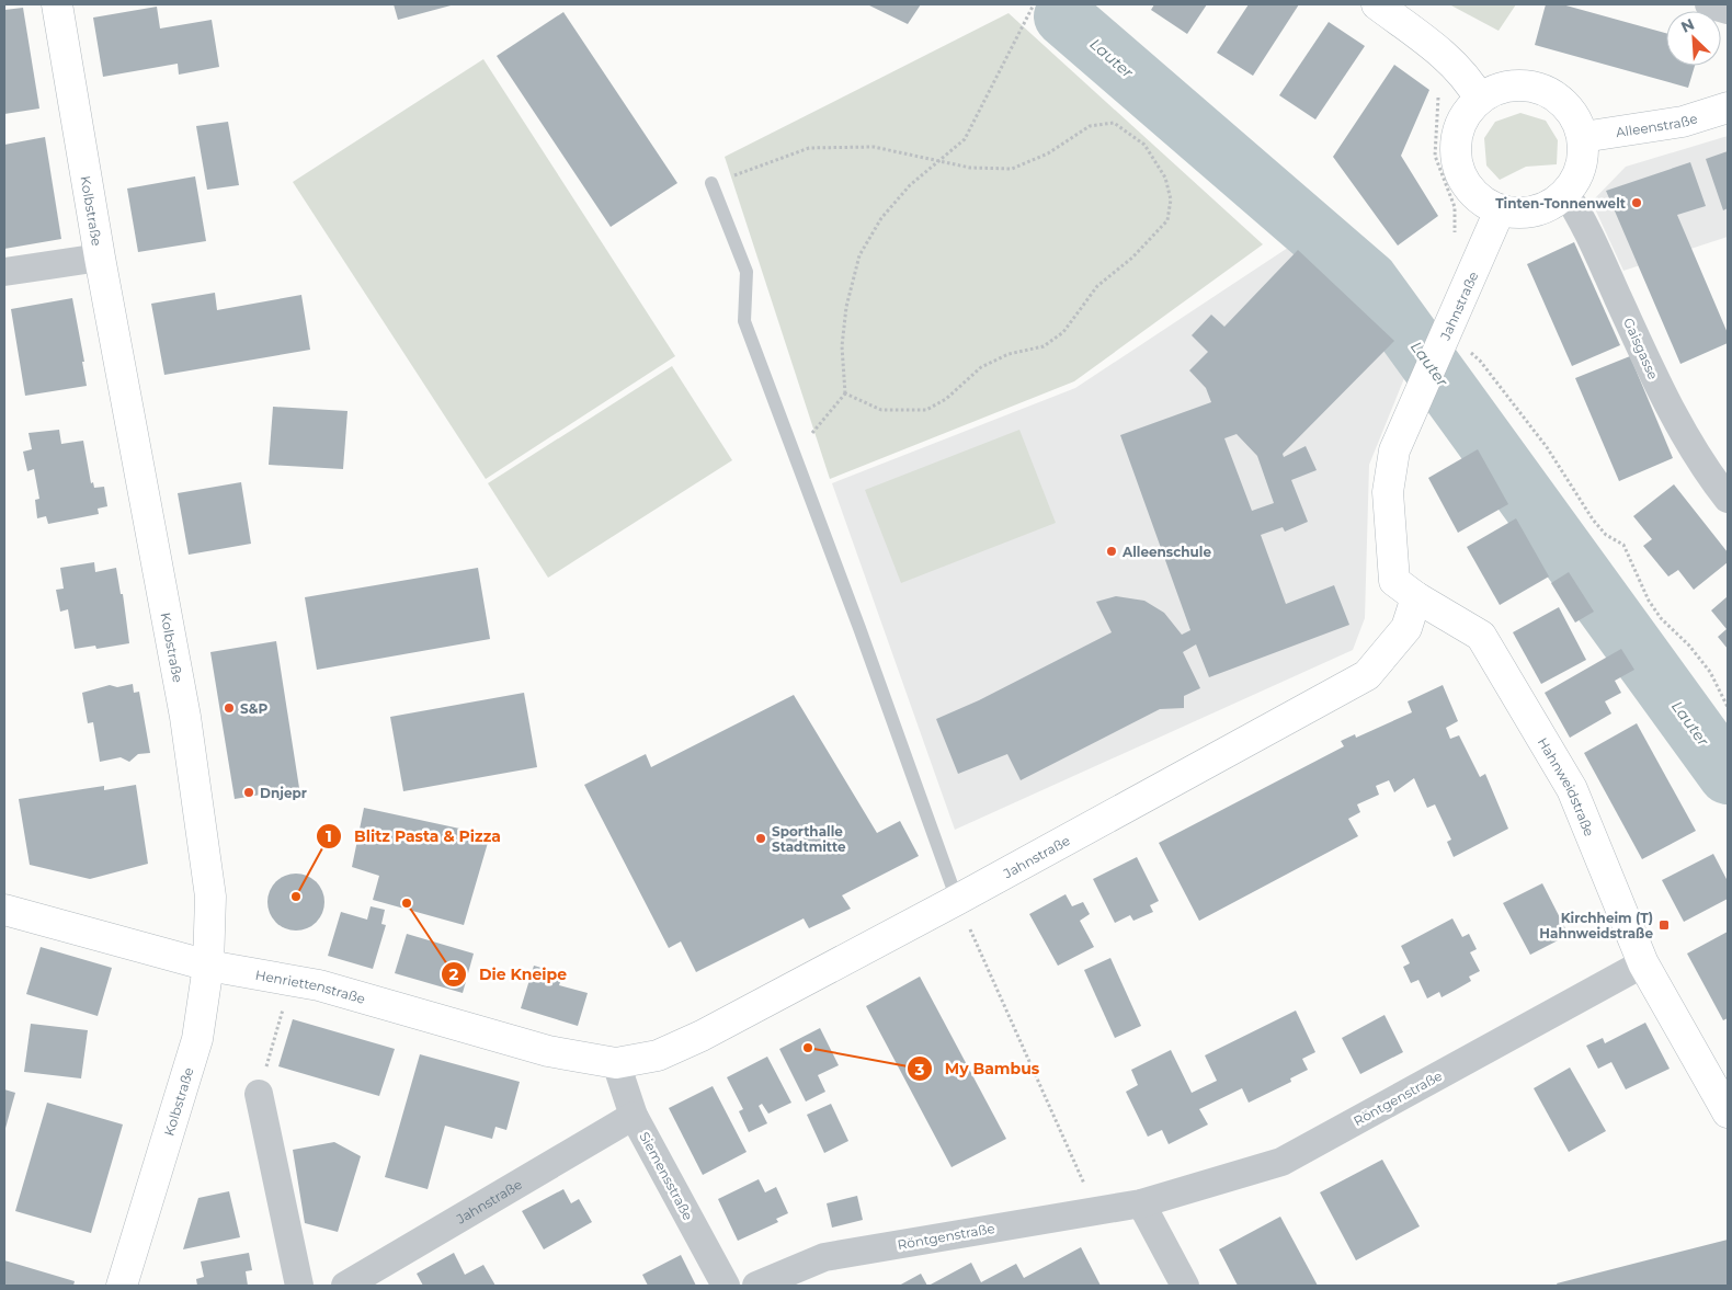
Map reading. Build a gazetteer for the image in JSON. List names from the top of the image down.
{
  "streets": {
    "street": [
      "Alleenstraße",
      "Kolbstraße",
      "Jahnstraße",
      "Gaisgasse",
      "Hahnweidstraße",
      "Henriettenstraße",
      "Röntgenstraße",
      "Siemensstraße"
    ]
  },
  "crossings": [
    ["Alleenstraße", "Jahnstraße"],
    ["Alleenstraße", "Gaisgasse"],
    ["Kolbstraße", "Henriettenstraße"],
    ["Jahnstraße", "Gaisgasse"],
    ["Jahnstraße", "Hahnweidstraße"],
    ["Jahnstraße", "Henriettenstraße"],
    ["Jahnstraße", "Siemensstraße"],
    ["Hahnweidstraße", "Röntgenstraße"],
    ["Henriettenstraße", "Siemensstraße"]
  ],
  "water": ["Lauter"],
  "places": {
    "other": [
      "Tinten-Tonnenwelt",
      "Alleenschule",
      "S&P",
      "Dnjepr",
      "Sporthalle Stadtmitte",
      "Blitz Pasta & Pizza",
      "Die Kneipe",
      "My Bambus"
    ],
    "transit": ["Kirchheim (T) Hahnweidstraße"]
  },
  "north": "top left"
}
